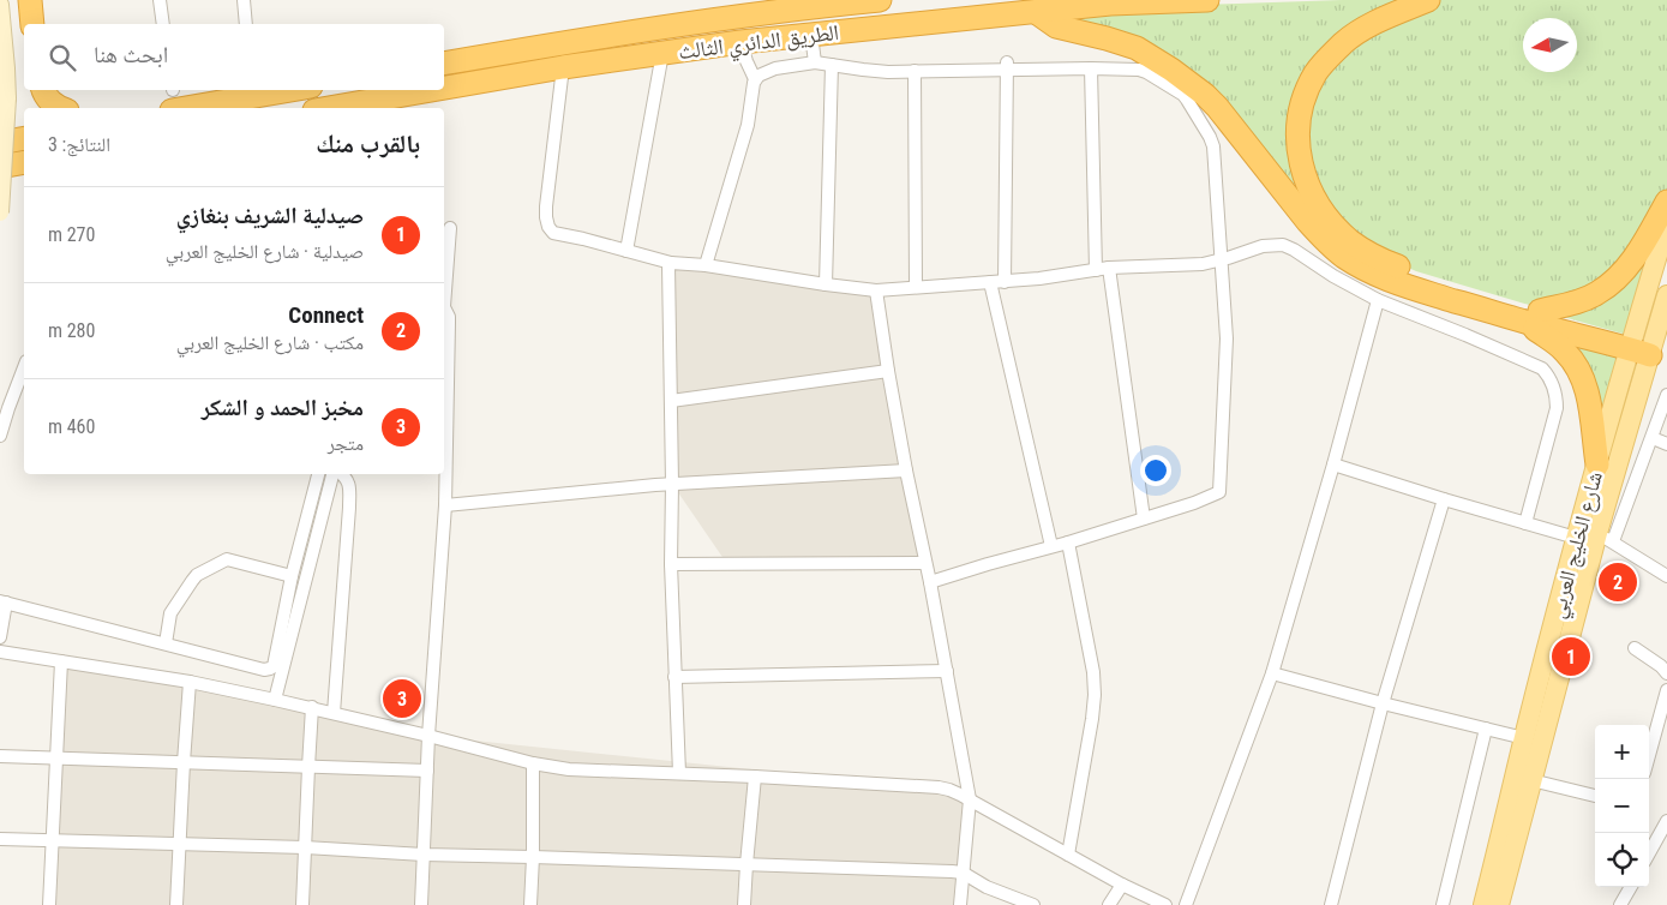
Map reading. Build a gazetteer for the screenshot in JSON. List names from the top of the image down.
{
  "streets": {
    "highway": ["الطريق الدائري الثالث"],
    "main road": ["شارع الخليج العربي"]
  },
  "north": "left",
  "page": {
    "search": "ابحث هنا",
    "heading": ["بالقرب منك", "النتائج: 3"],
    "list": [
      {
        "mark": "1",
        "name": "صيدلية الشريف بنغازي",
        "note": "صيدلية · شارع الخليج العربي",
        "value": "270 m"
      },
      {
        "mark": "2",
        "name": "Connect",
        "note": "مكتب · شارع الخليج العربي",
        "value": "280 m"
      },
      {
        "mark": "3",
        "name": "مخبز الحمد و الشكر",
        "note": "متجر",
        "value": "460 m"
      }
    ],
    "pins": ["2", "1", "3"],
    "map_buttons": ["+", "−"]
  }
}
